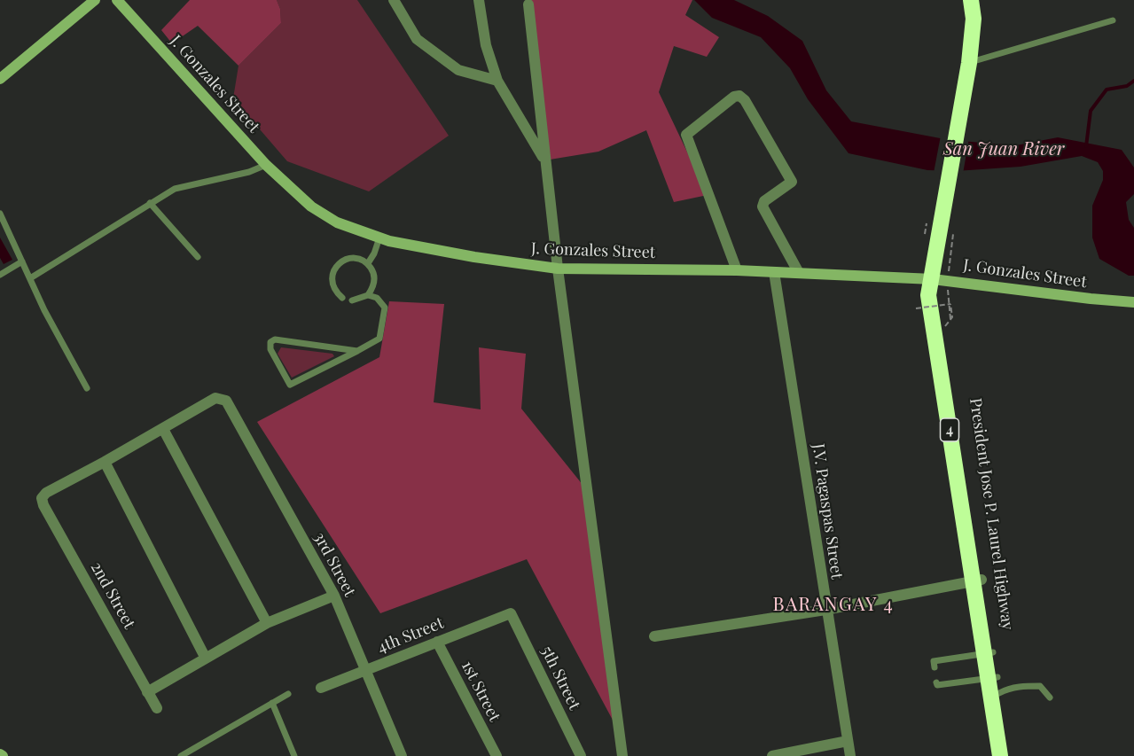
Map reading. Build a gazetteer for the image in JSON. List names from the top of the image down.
{
  "streets": {
    "highway": ["4", "President Jose P. Laurel Highway"],
    "main road": ["J. Gonzales Street"],
    "street": [
      "J.V. Pagaspas Street",
      "3rd Street",
      "2nd Street",
      "4th Street",
      "5th Street",
      "1st Street"
    ]
  },
  "crossings": [
    ["J. Gonzales Street", "J.V. Pagaspas Street"],
    ["J. Gonzales Street", "President Jose P. Laurel Highway"],
    ["3rd Street", "4th Street"],
    ["4th Street", "5th Street"],
    ["4th Street", "1st Street"]
  ],
  "districts": ["BARANGAY 4"],
  "water": ["San Juan River"]
}
